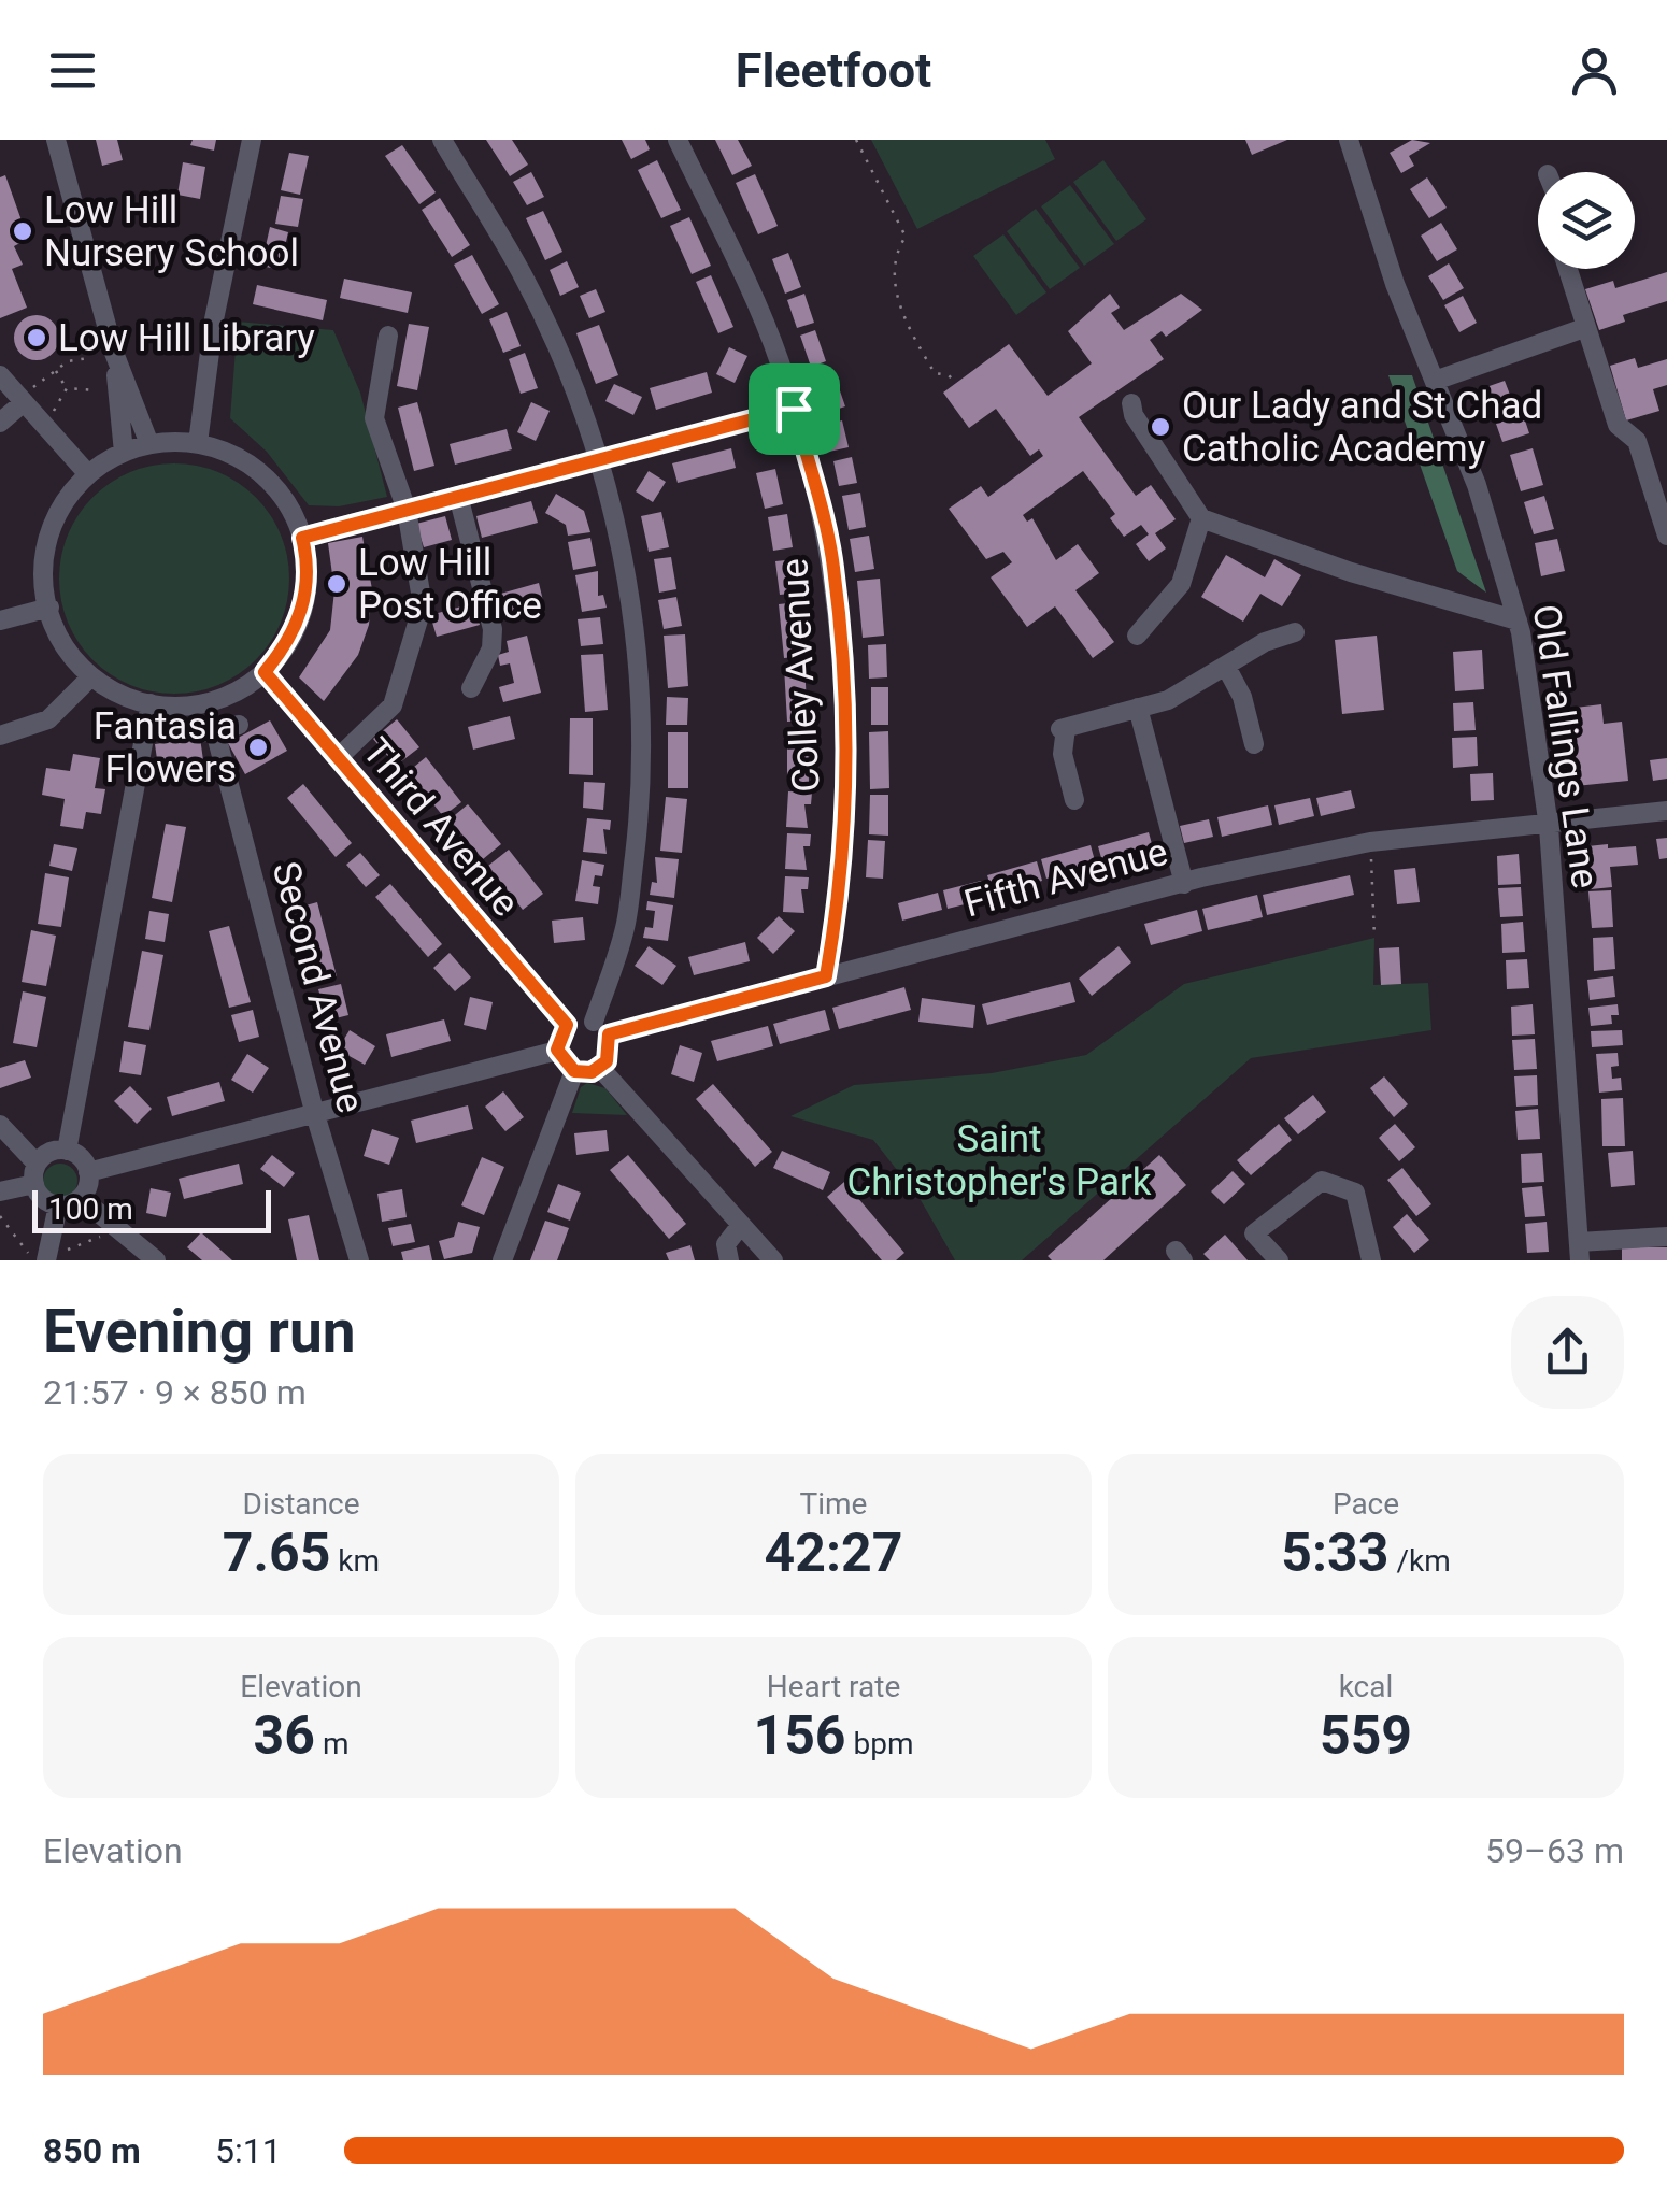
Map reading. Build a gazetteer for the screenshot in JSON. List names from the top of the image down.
{
  "streets": {
    "street": [
      "Colley Avenue",
      "Old Fallings Lane",
      "Third Avenue",
      "Fifth Avenue",
      "Second Avenue"
    ]
  },
  "crossings": [
    ["Colley Avenue", "Fifth Avenue"],
    ["Old Fallings Lane", "Fifth Avenue"],
    ["Third Avenue", "Fifth Avenue"]
  ],
  "parks": ["Saint Christopher's Park"],
  "places": [
    "Low Hill Nursery School",
    "Low Hill Library",
    "Our Lady and St Chad Catholic Academy",
    "Low Hill Post Office",
    "Fantasia Flowers"
  ],
  "scale_bar": "100 m",
  "page": {
    "header": "Fleetfoot",
    "scale": "100 m",
    "heading": ["Evening run", "21:57 · 9 × 850 m"],
    "stats": [
      ["Distance", "7.65 km"],
      ["Time", "42:27"],
      ["Pace", "5:33 /km"],
      ["Elevation", "36 m"],
      ["Heart rate", "156 bpm"],
      ["kcal", "559"]
    ],
    "chart": ["Elevation", "59–63 m"],
    "list": [
      {
        "name": "850 m",
        "note": "5:11"
      }
    ]
  }
}
